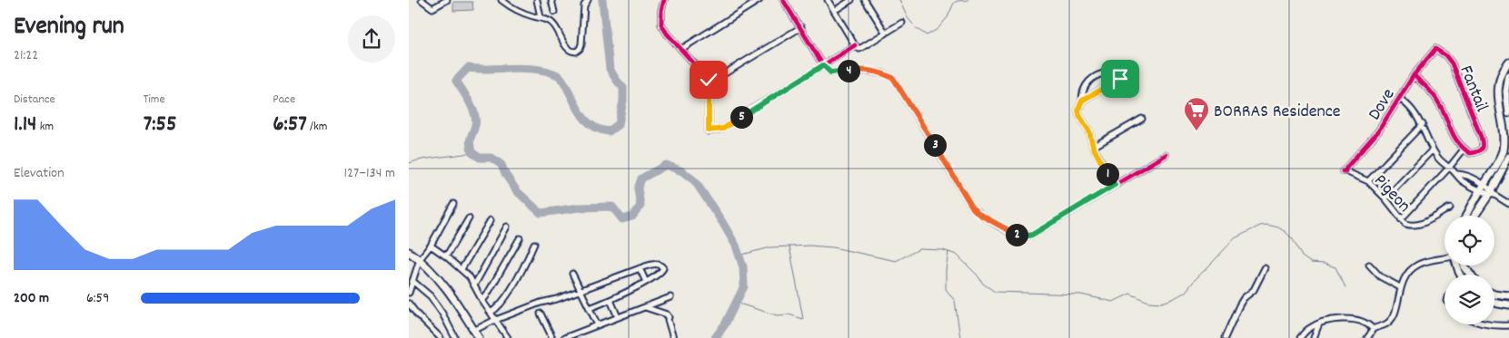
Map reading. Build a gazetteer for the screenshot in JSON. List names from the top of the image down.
{
  "streets": {
    "street": ["Fantail", "Dove", "Pigeon"]
  },
  "crossings": [
    ["Fantail", "Dove"],
    ["Dove", "Pigeon"]
  ],
  "places": {
    "supermarket": ["BORRAS Residence"]
  },
  "page": {
    "heading": ["Evening run", "21:22"],
    "pins": [
      "4",
      "5",
      "3",
      "1",
      "2"
    ],
    "stats": [
      ["Distance", "1.14 km"],
      ["Time", "7:55"],
      ["Pace", "6:57 /km"]
    ],
    "chart": ["Elevation", "127–134 m"],
    "list": [
      {
        "name": "200 m",
        "note": "6:59"
      }
    ]
  }
}
